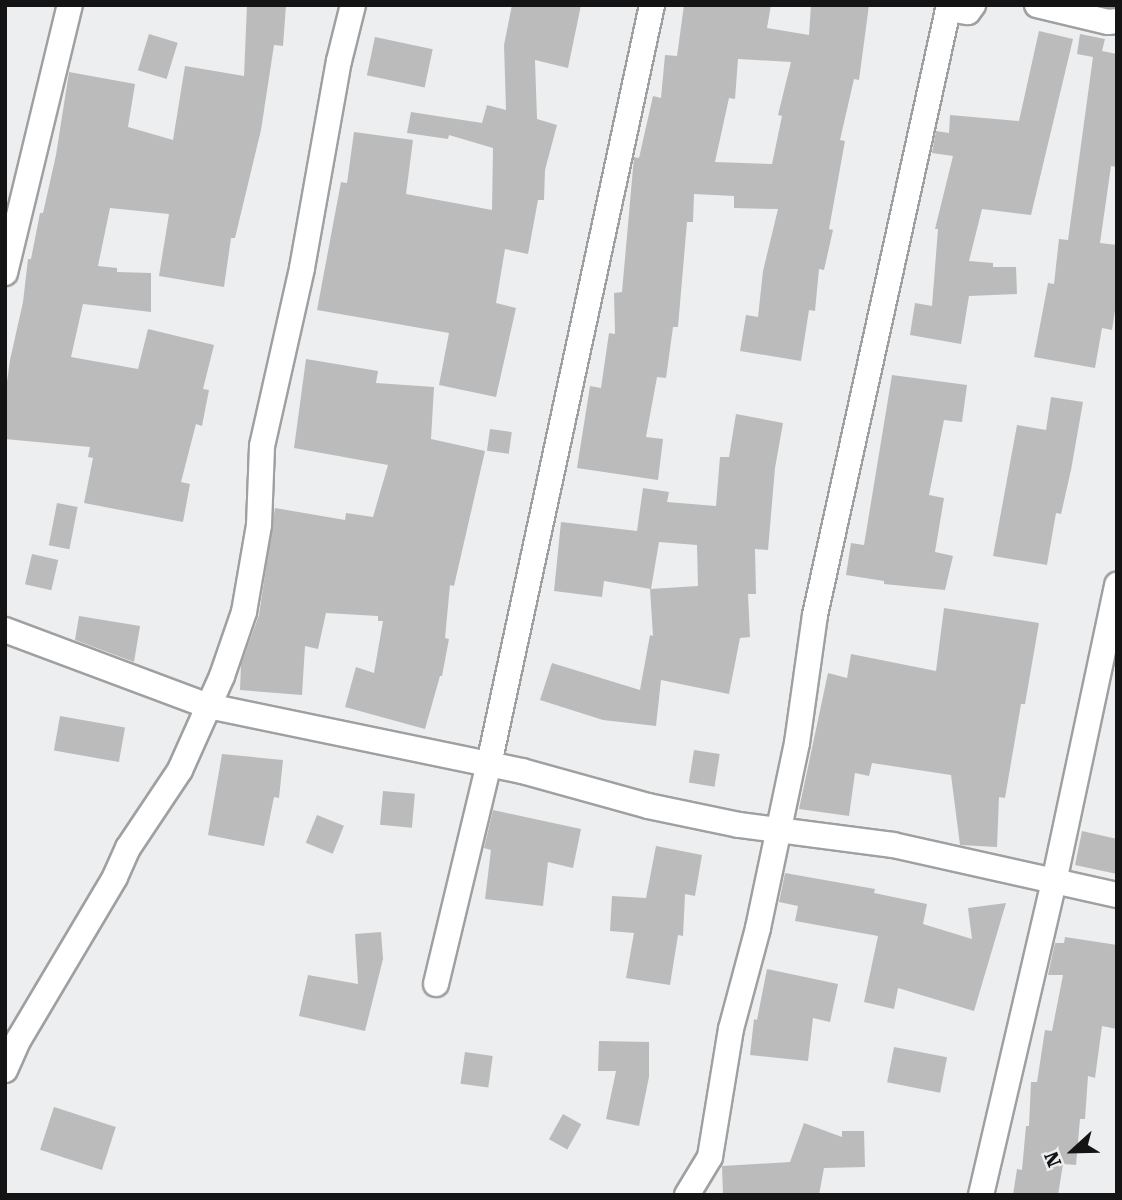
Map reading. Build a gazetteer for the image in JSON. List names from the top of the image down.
{
  "north": "left"
}
